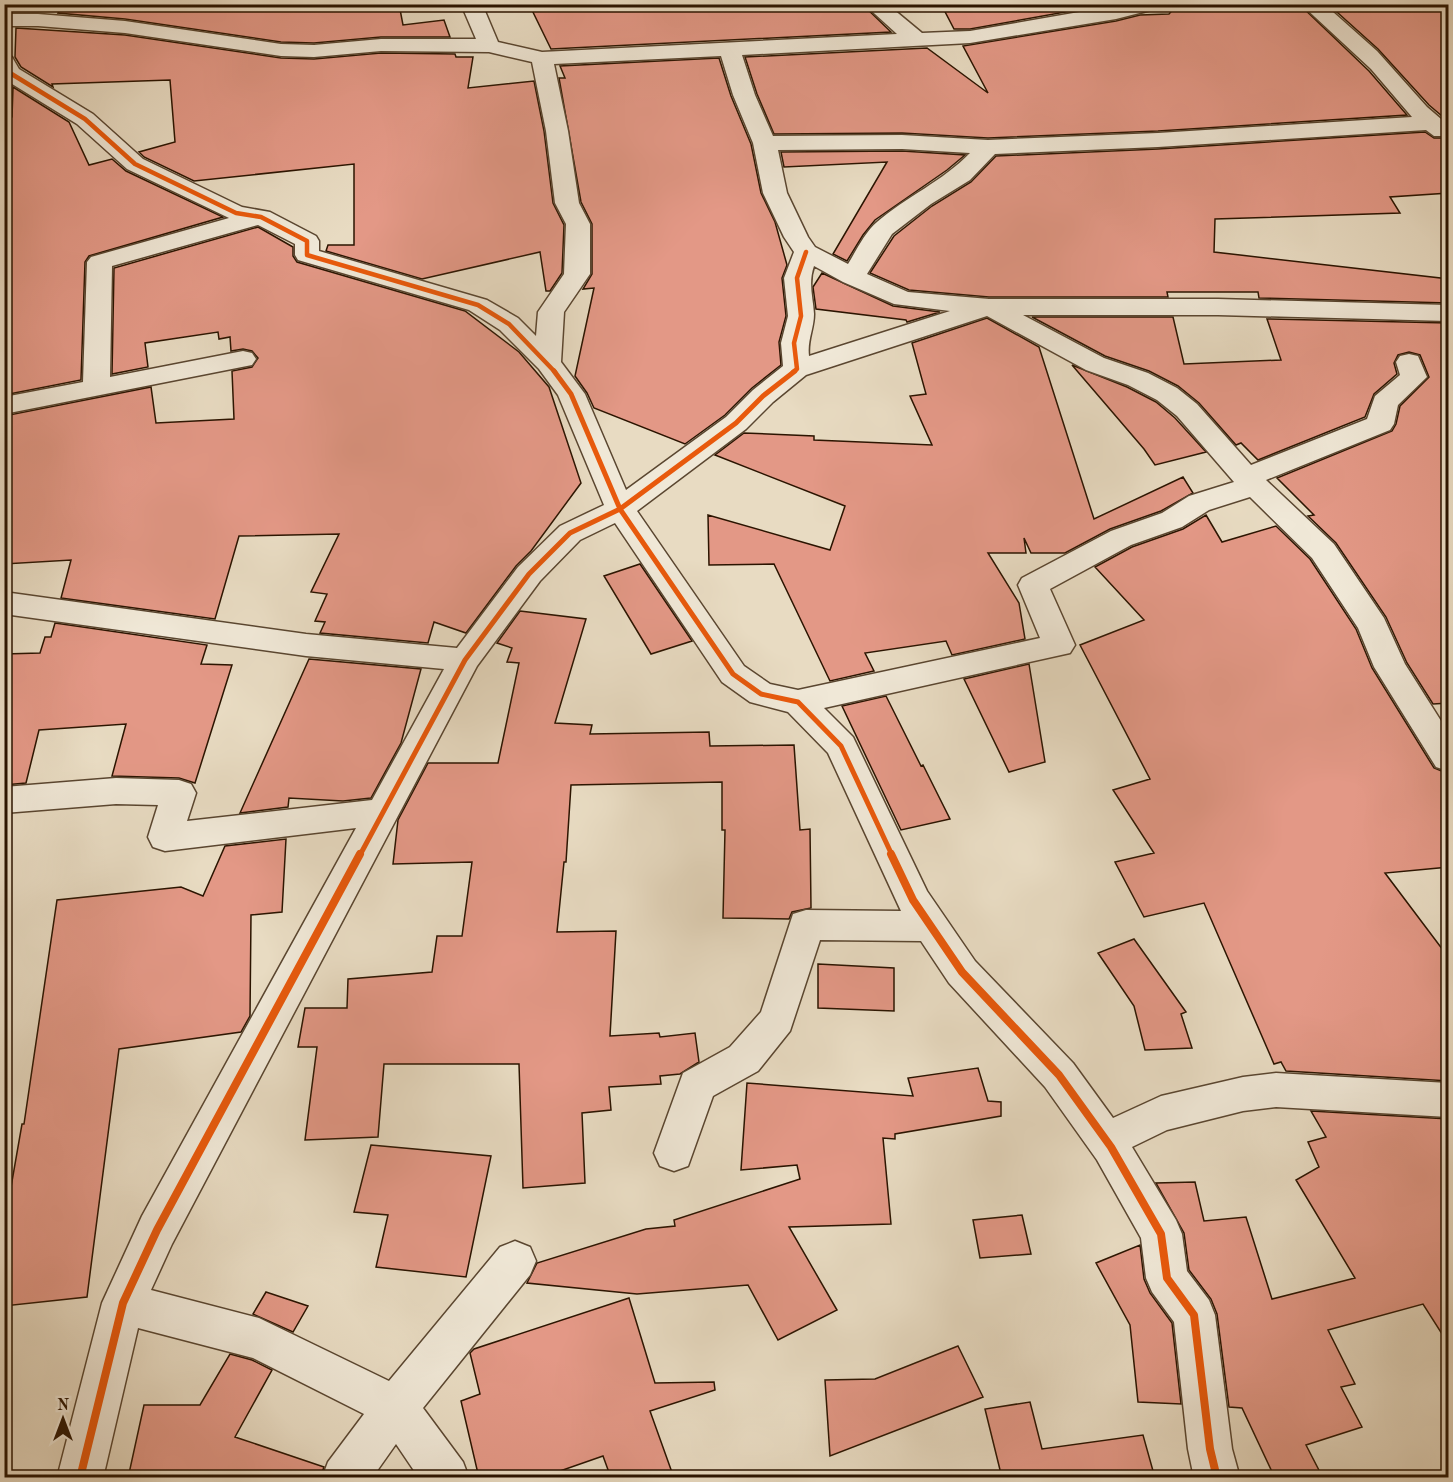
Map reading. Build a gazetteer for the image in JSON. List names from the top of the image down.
{
  "north": "top"
}
